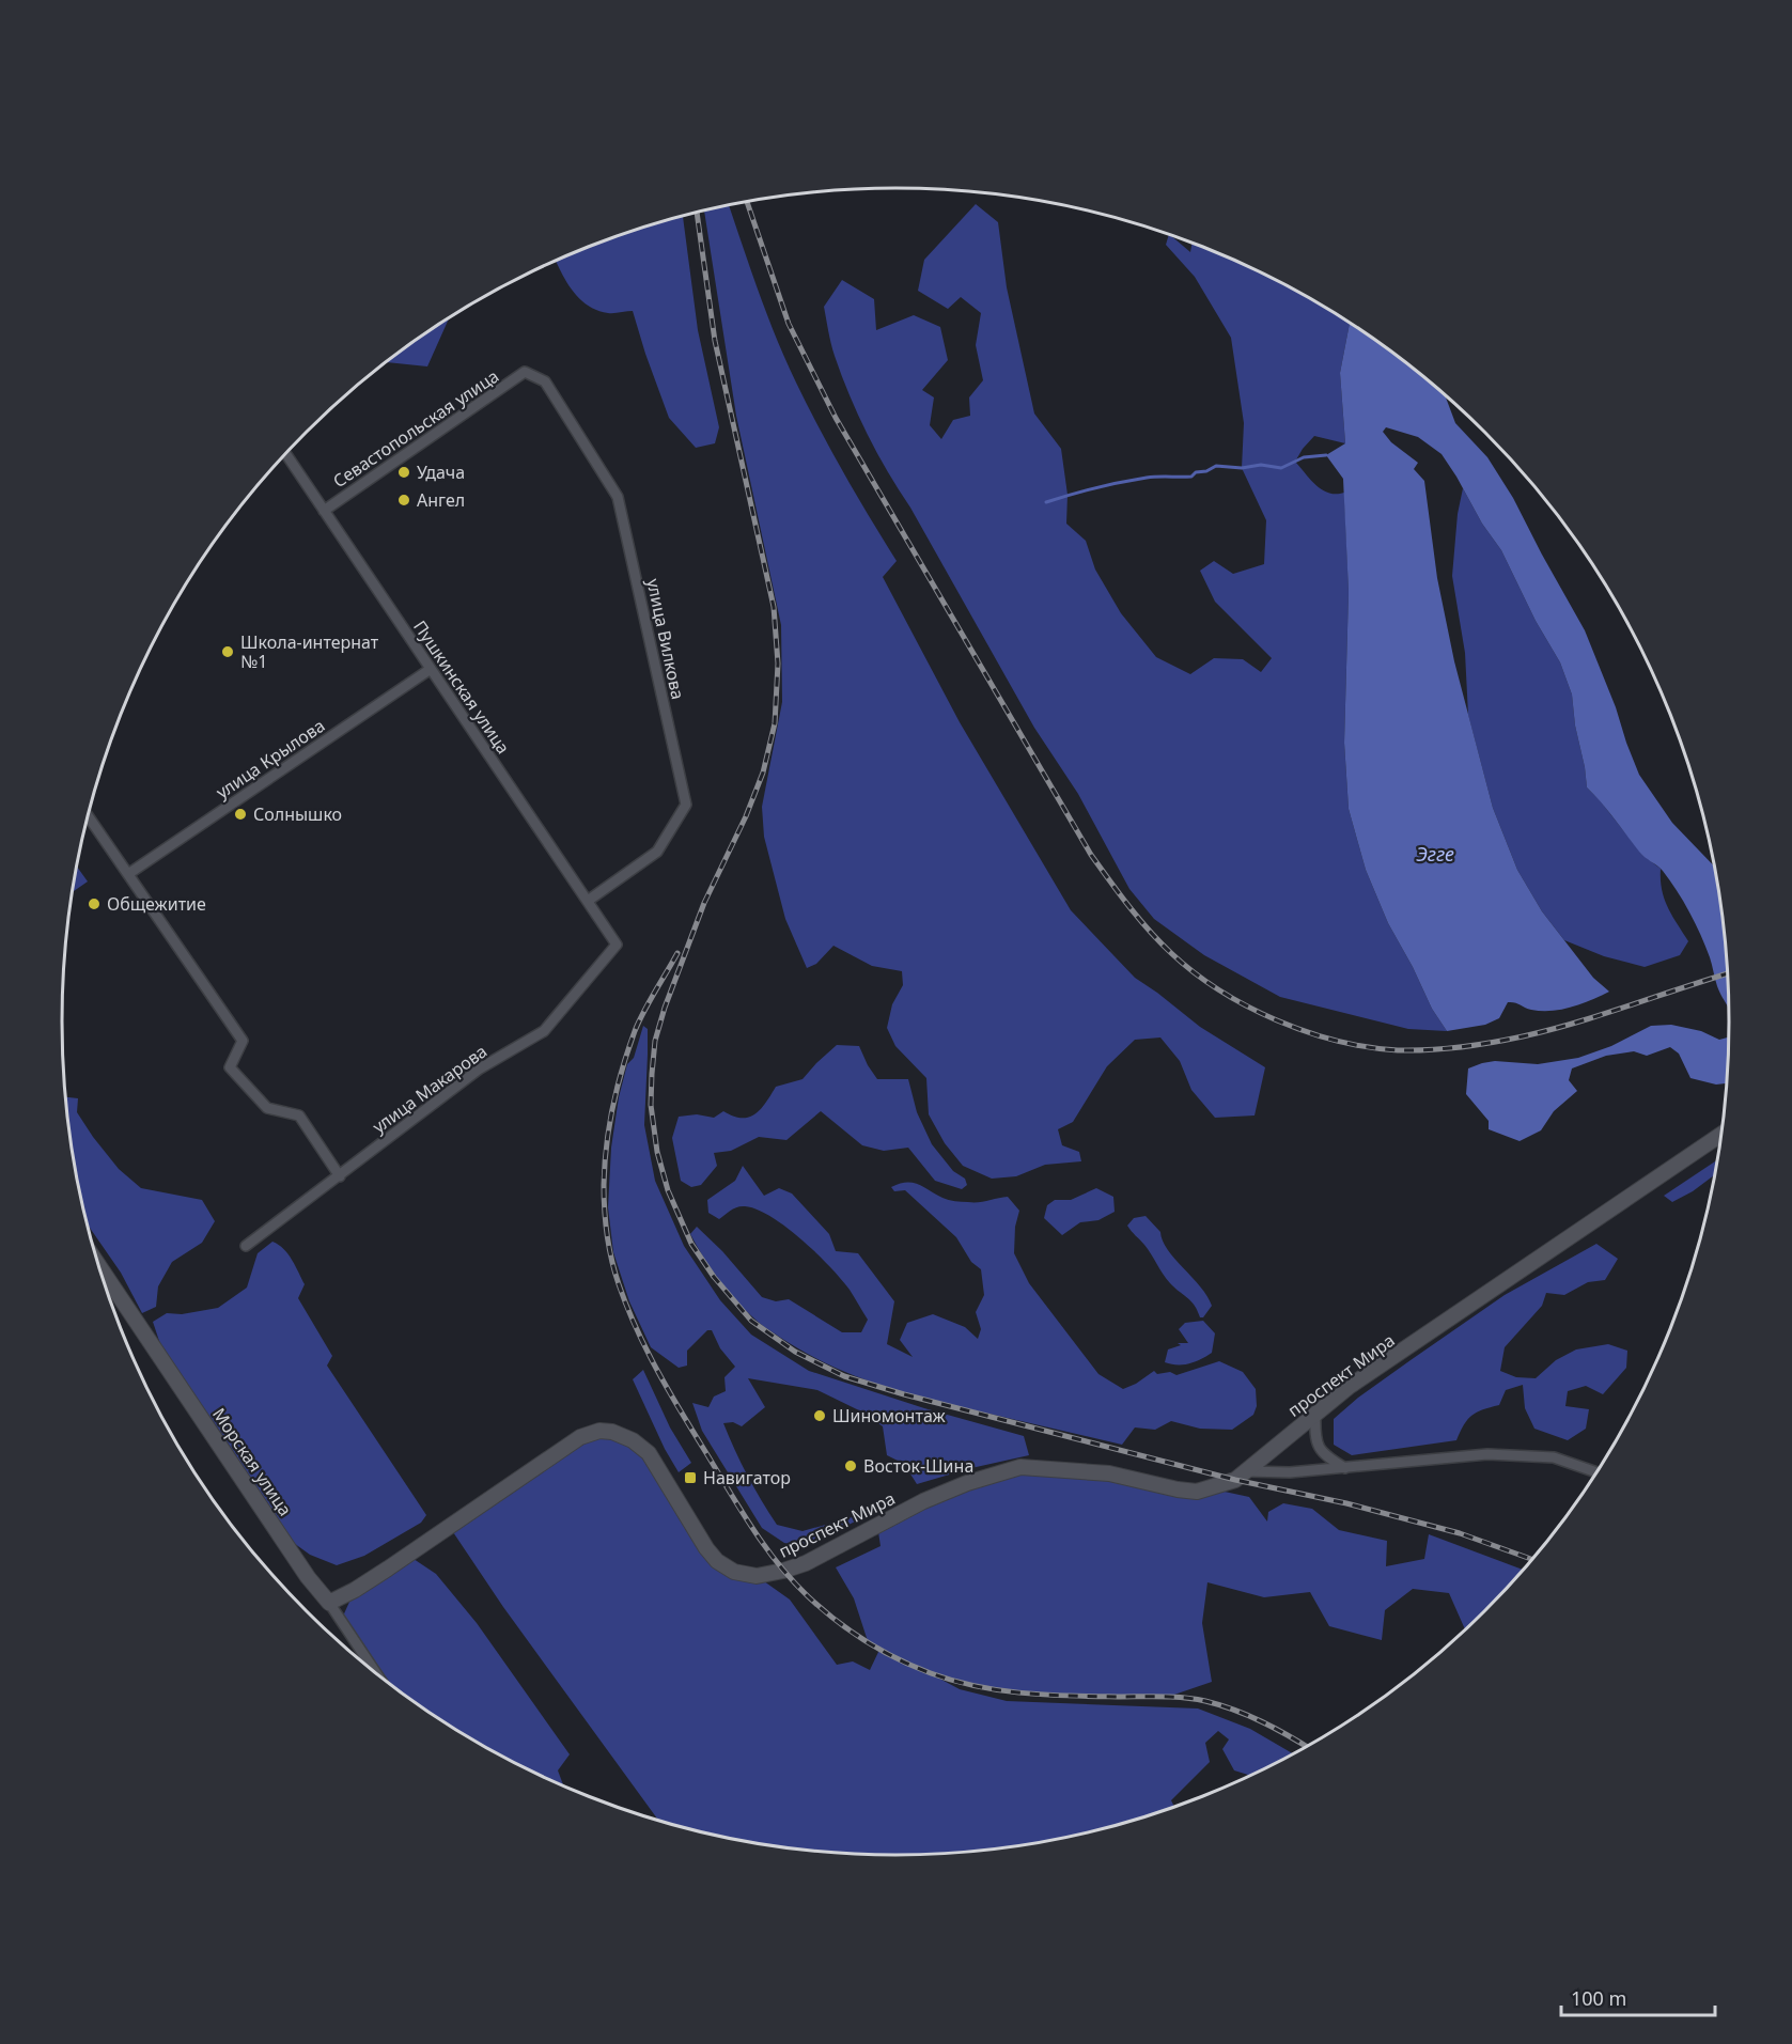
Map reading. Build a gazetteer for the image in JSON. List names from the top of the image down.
{
  "streets": {
    "main road": ["проспект Мира", "Морская улица"],
    "street": [
      "Севастопольская улица",
      "улица Вилкова",
      "Пушкинская улица",
      "улица Крылова",
      "улица Макарова"
    ]
  },
  "crossings": [
    ["Севастопольская улица", "улица Вилкова"],
    ["Севастопольская улица", "Пушкинская улица"],
    ["улица Вилкова", "Пушкинская улица"],
    ["Пушкинская улица", "улица Крылова"],
    ["Пушкинская улица", "улица Макарова"],
    ["проспект Мира", "Морская улица"]
  ],
  "water": ["Эгге"],
  "places": {
    "other": [
      "Удача",
      "Ангел",
      "Школа-интернат №1",
      "Солнышко",
      "Общежитие",
      "Шиномонтаж",
      "Восток-Шина"
    ],
    "transit": ["Навигатор"]
  },
  "scale_bar": "100 m"
}
